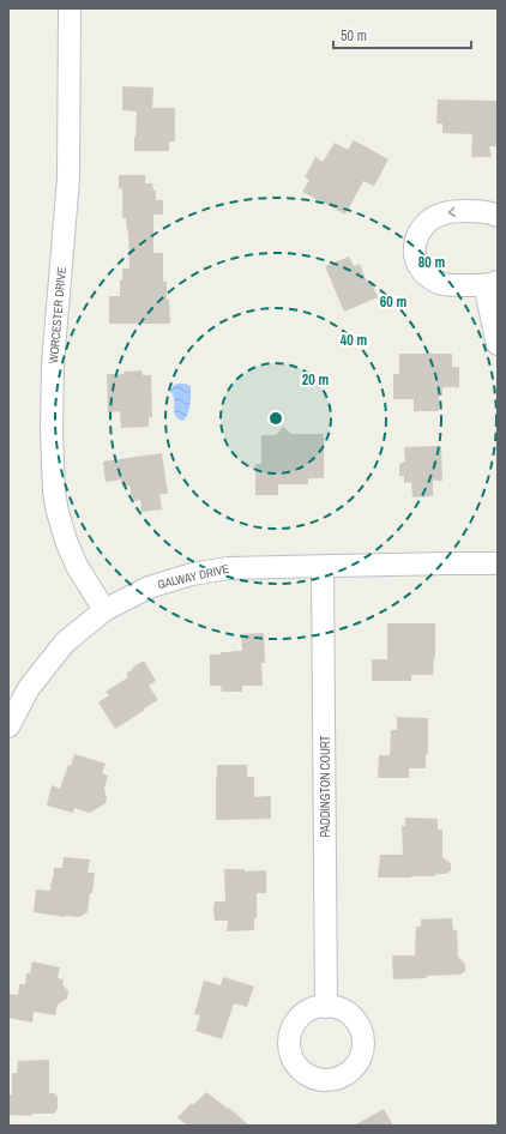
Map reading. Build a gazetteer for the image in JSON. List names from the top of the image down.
{
  "streets": {
    "street": ["WORCESTER DRIVE", "GALWAY DRIVE", "PADDINGTON COURT"]
  },
  "crossings": [
    ["WORCESTER DRIVE", "GALWAY DRIVE"],
    ["GALWAY DRIVE", "PADDINGTON COURT"]
  ],
  "scale_bar": "50 m",
  "rings": [
    "80 m",
    "60 m",
    "40 m",
    "20 m"
  ]
}
